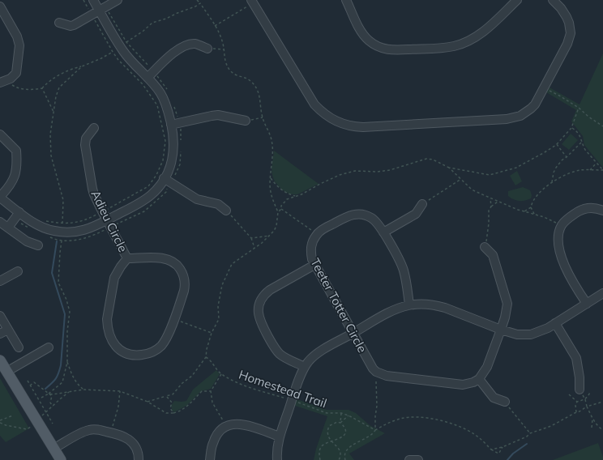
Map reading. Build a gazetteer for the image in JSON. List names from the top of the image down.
{
  "streets": {
    "street": ["Adieu Circle", "Teeter Totter Circle"],
    "path": ["Homestead Trail"]
  }
}
